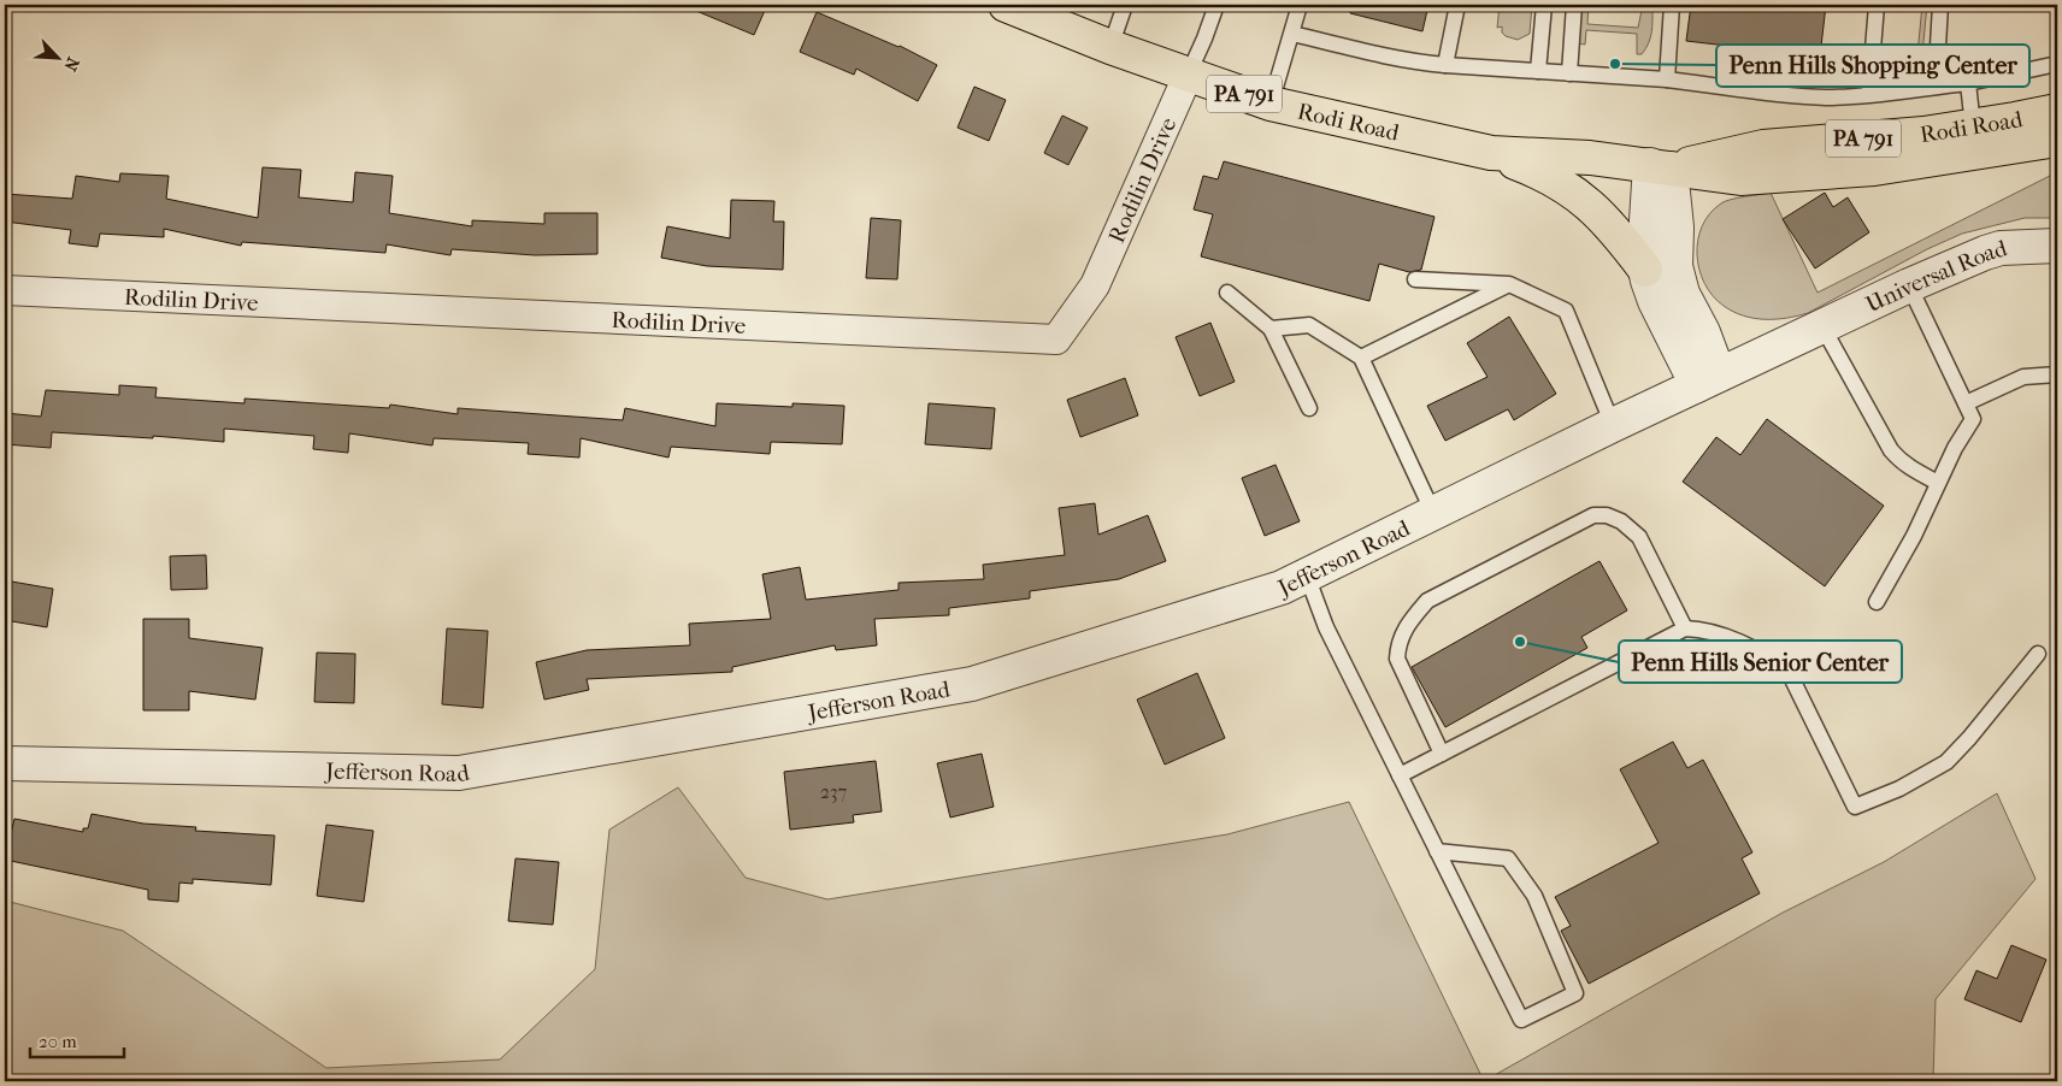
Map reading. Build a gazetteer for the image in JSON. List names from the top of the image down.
{
  "streets": {
    "main road": ["PA 791", "Rodi Road"],
    "street": ["Rodilin Drive", "Universal Road", "Jefferson Road"]
  },
  "crossings": [
    ["Rodi Road", "Rodilin Drive"],
    ["Universal Road", "Jefferson Road"]
  ],
  "places": ["Penn Hills Shopping Center", "Penn Hills Senior Center"],
  "house_numbers": ["237"],
  "scale_bar": "20 m",
  "north": "bottom right"
}
